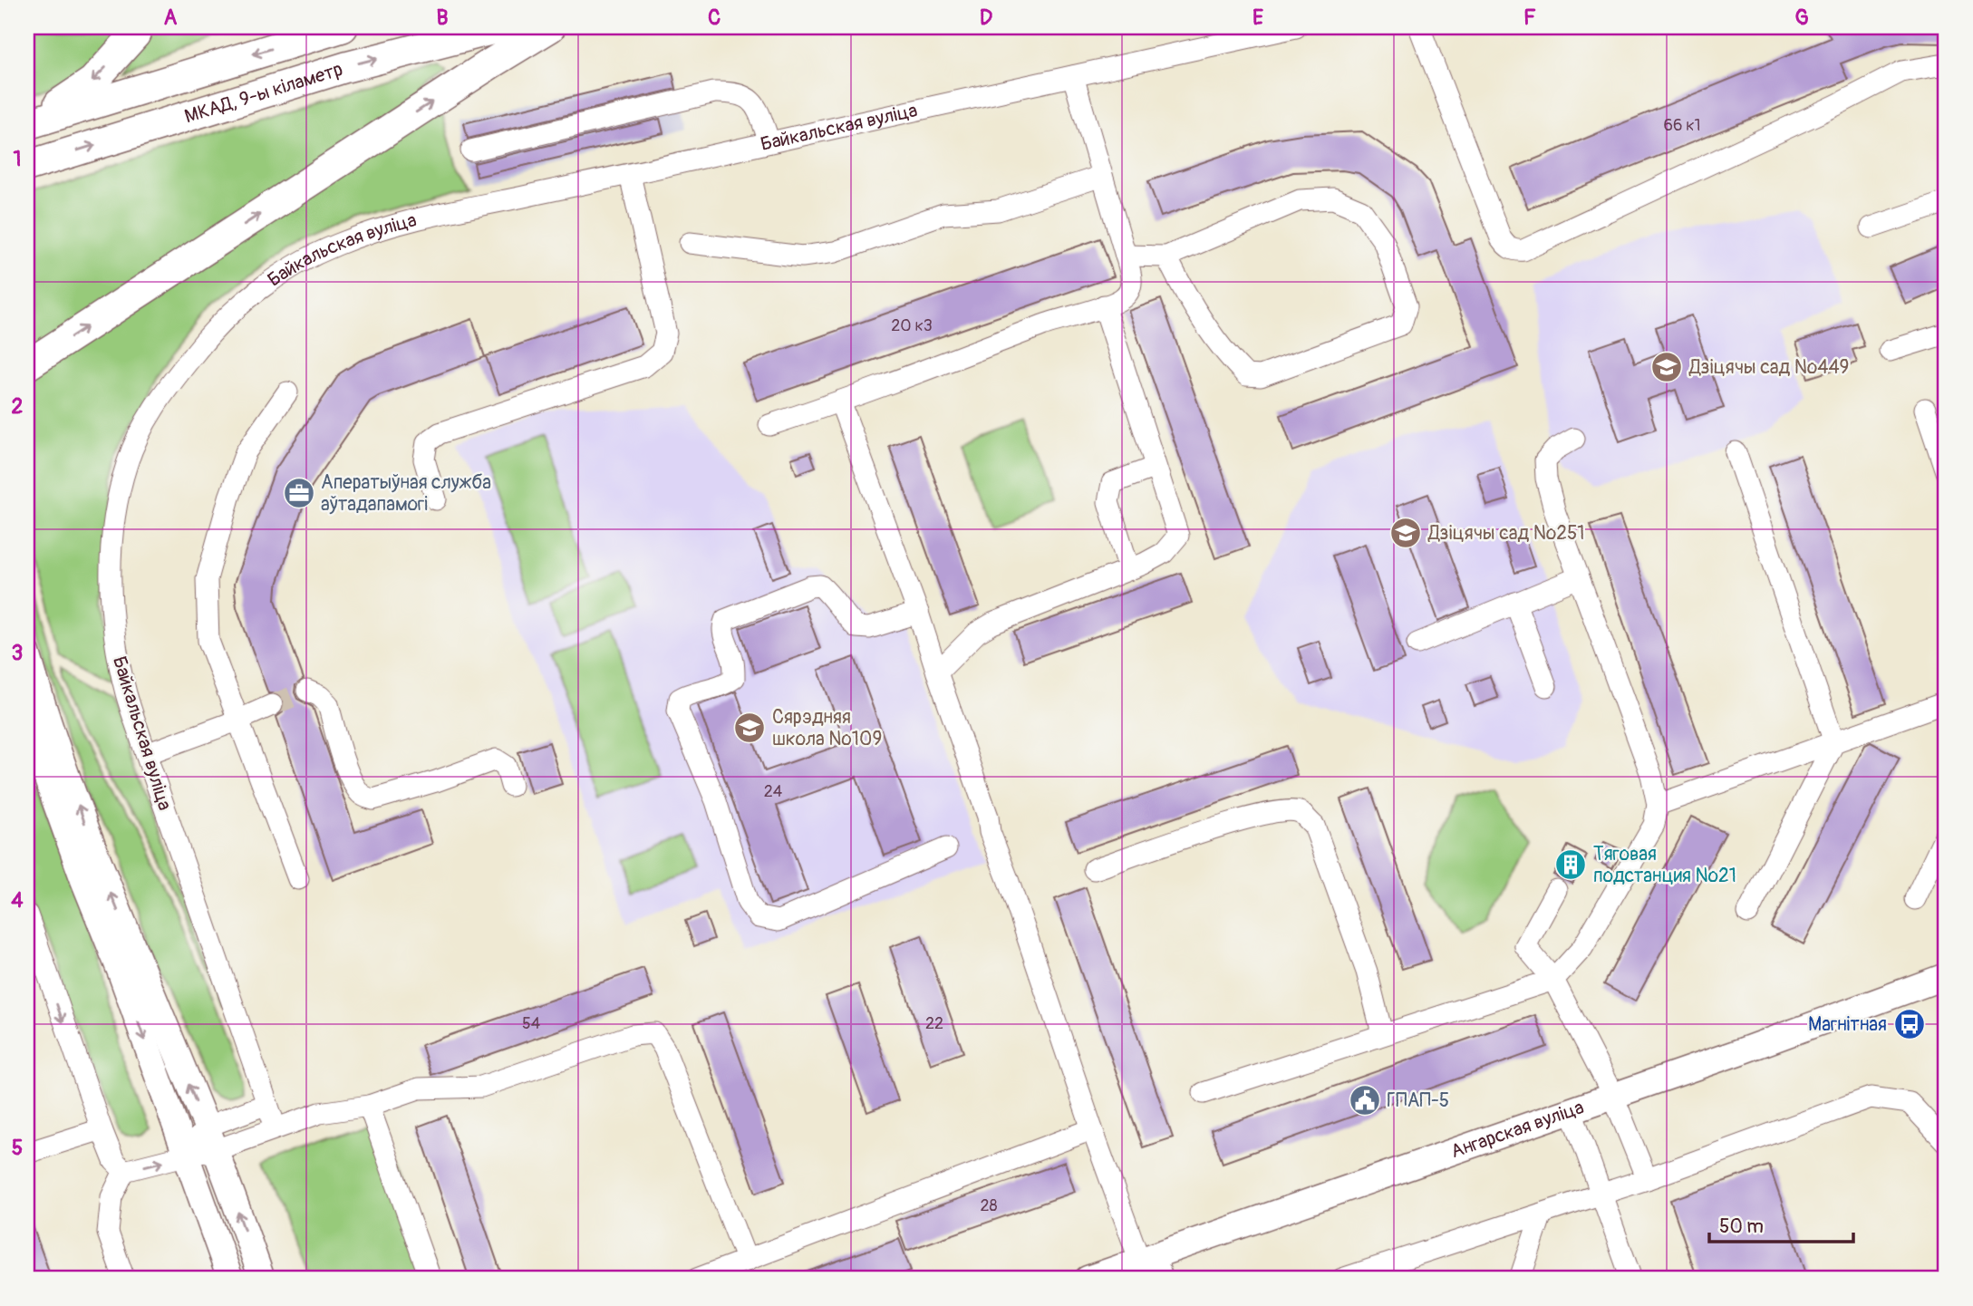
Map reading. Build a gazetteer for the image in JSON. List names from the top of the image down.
{
  "streets": {
    "highway": ["МКАД, 9-ы кіламетр"],
    "main road": ["Ангарская вуліца"],
    "street": ["Байкальская вуліца"]
  },
  "places": {
    "school or university": ["Дзіцячы сад №449", "Дзіцячы сад №251", "Сярэдняя школа №109"],
    "office": ["Аператыўная служба аўтадапамогі"],
    "building": ["Тяговая подстанция №21"],
    "bus stop": ["Магнітная"],
    "public building": ["ГПАП-5"]
  },
  "house_numbers": [
    "66 к1",
    "20 к3",
    "24",
    "54",
    "22",
    "28"
  ],
  "scale_bar": "50 m",
  "grid": {
    "columns": [
      "A",
      "B",
      "C",
      "D",
      "E",
      "F",
      "G"
    ],
    "rows": [
      "1",
      "2",
      "3",
      "4",
      "5"
    ]
  }
}
